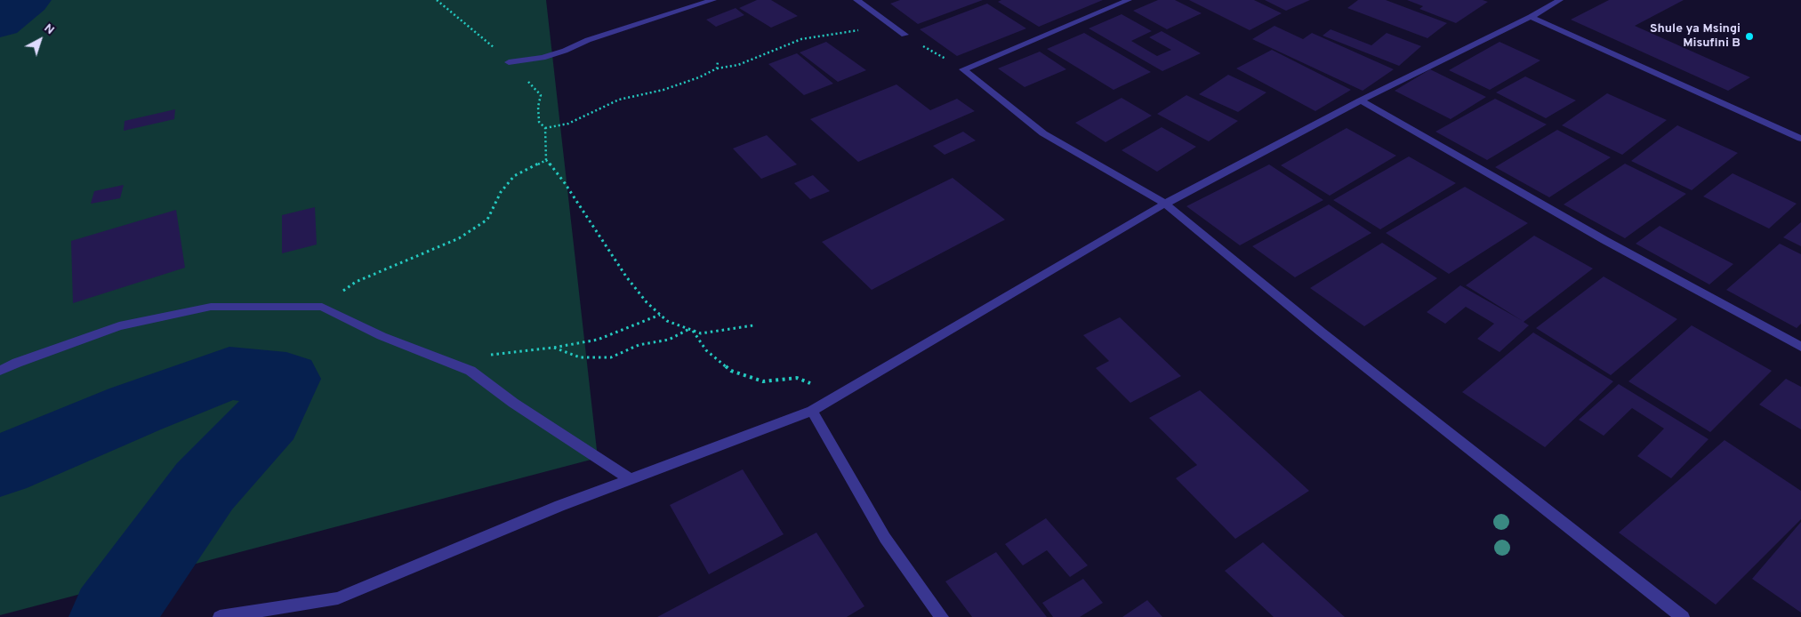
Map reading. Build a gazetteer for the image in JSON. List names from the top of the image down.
{
  "places": ["Shule ya Msingi Misufini B"],
  "north": "top right"
}
